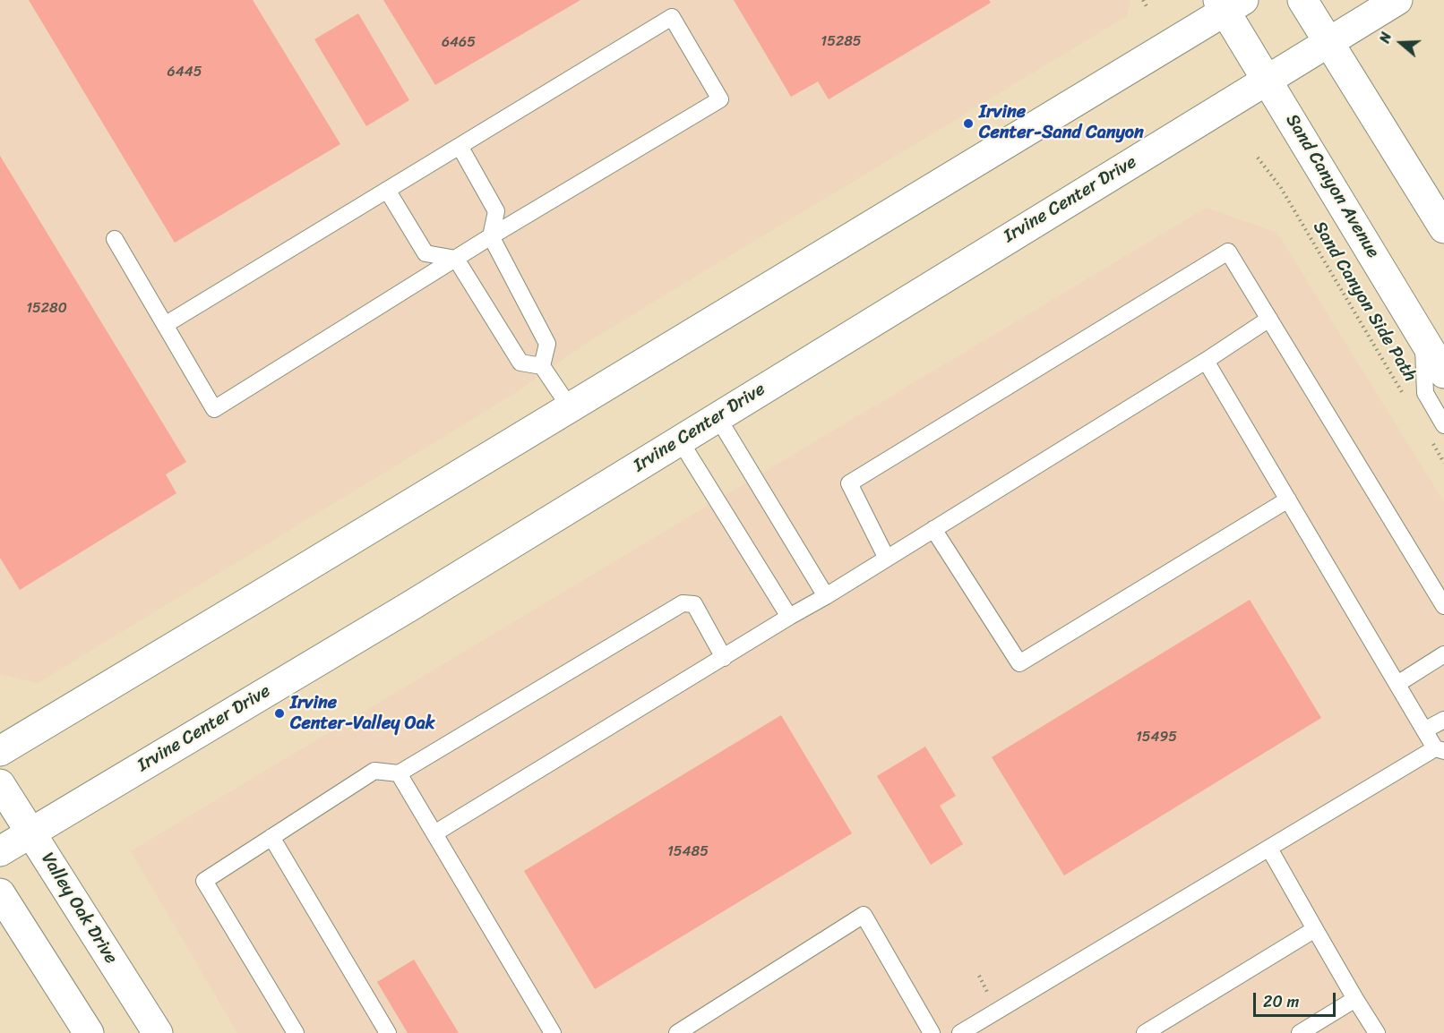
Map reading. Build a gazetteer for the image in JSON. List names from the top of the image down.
{
  "streets": {
    "main road": ["Sand Canyon Avenue", "Irvine Center Drive", "Valley Oak Drive"],
    "path": ["Sand Canyon Side Path"]
  },
  "crossings": [
    ["Sand Canyon Avenue", "Irvine Center Drive"],
    ["Irvine Center Drive", "Valley Oak Drive"]
  ],
  "places": ["Irvine Center-Sand Canyon", "Irvine Center-Valley Oak"],
  "house_numbers": [
    "15285",
    "6465",
    "6445",
    "15280",
    "15495",
    "15485"
  ],
  "scale_bar": "20 m",
  "north": "left"
}
